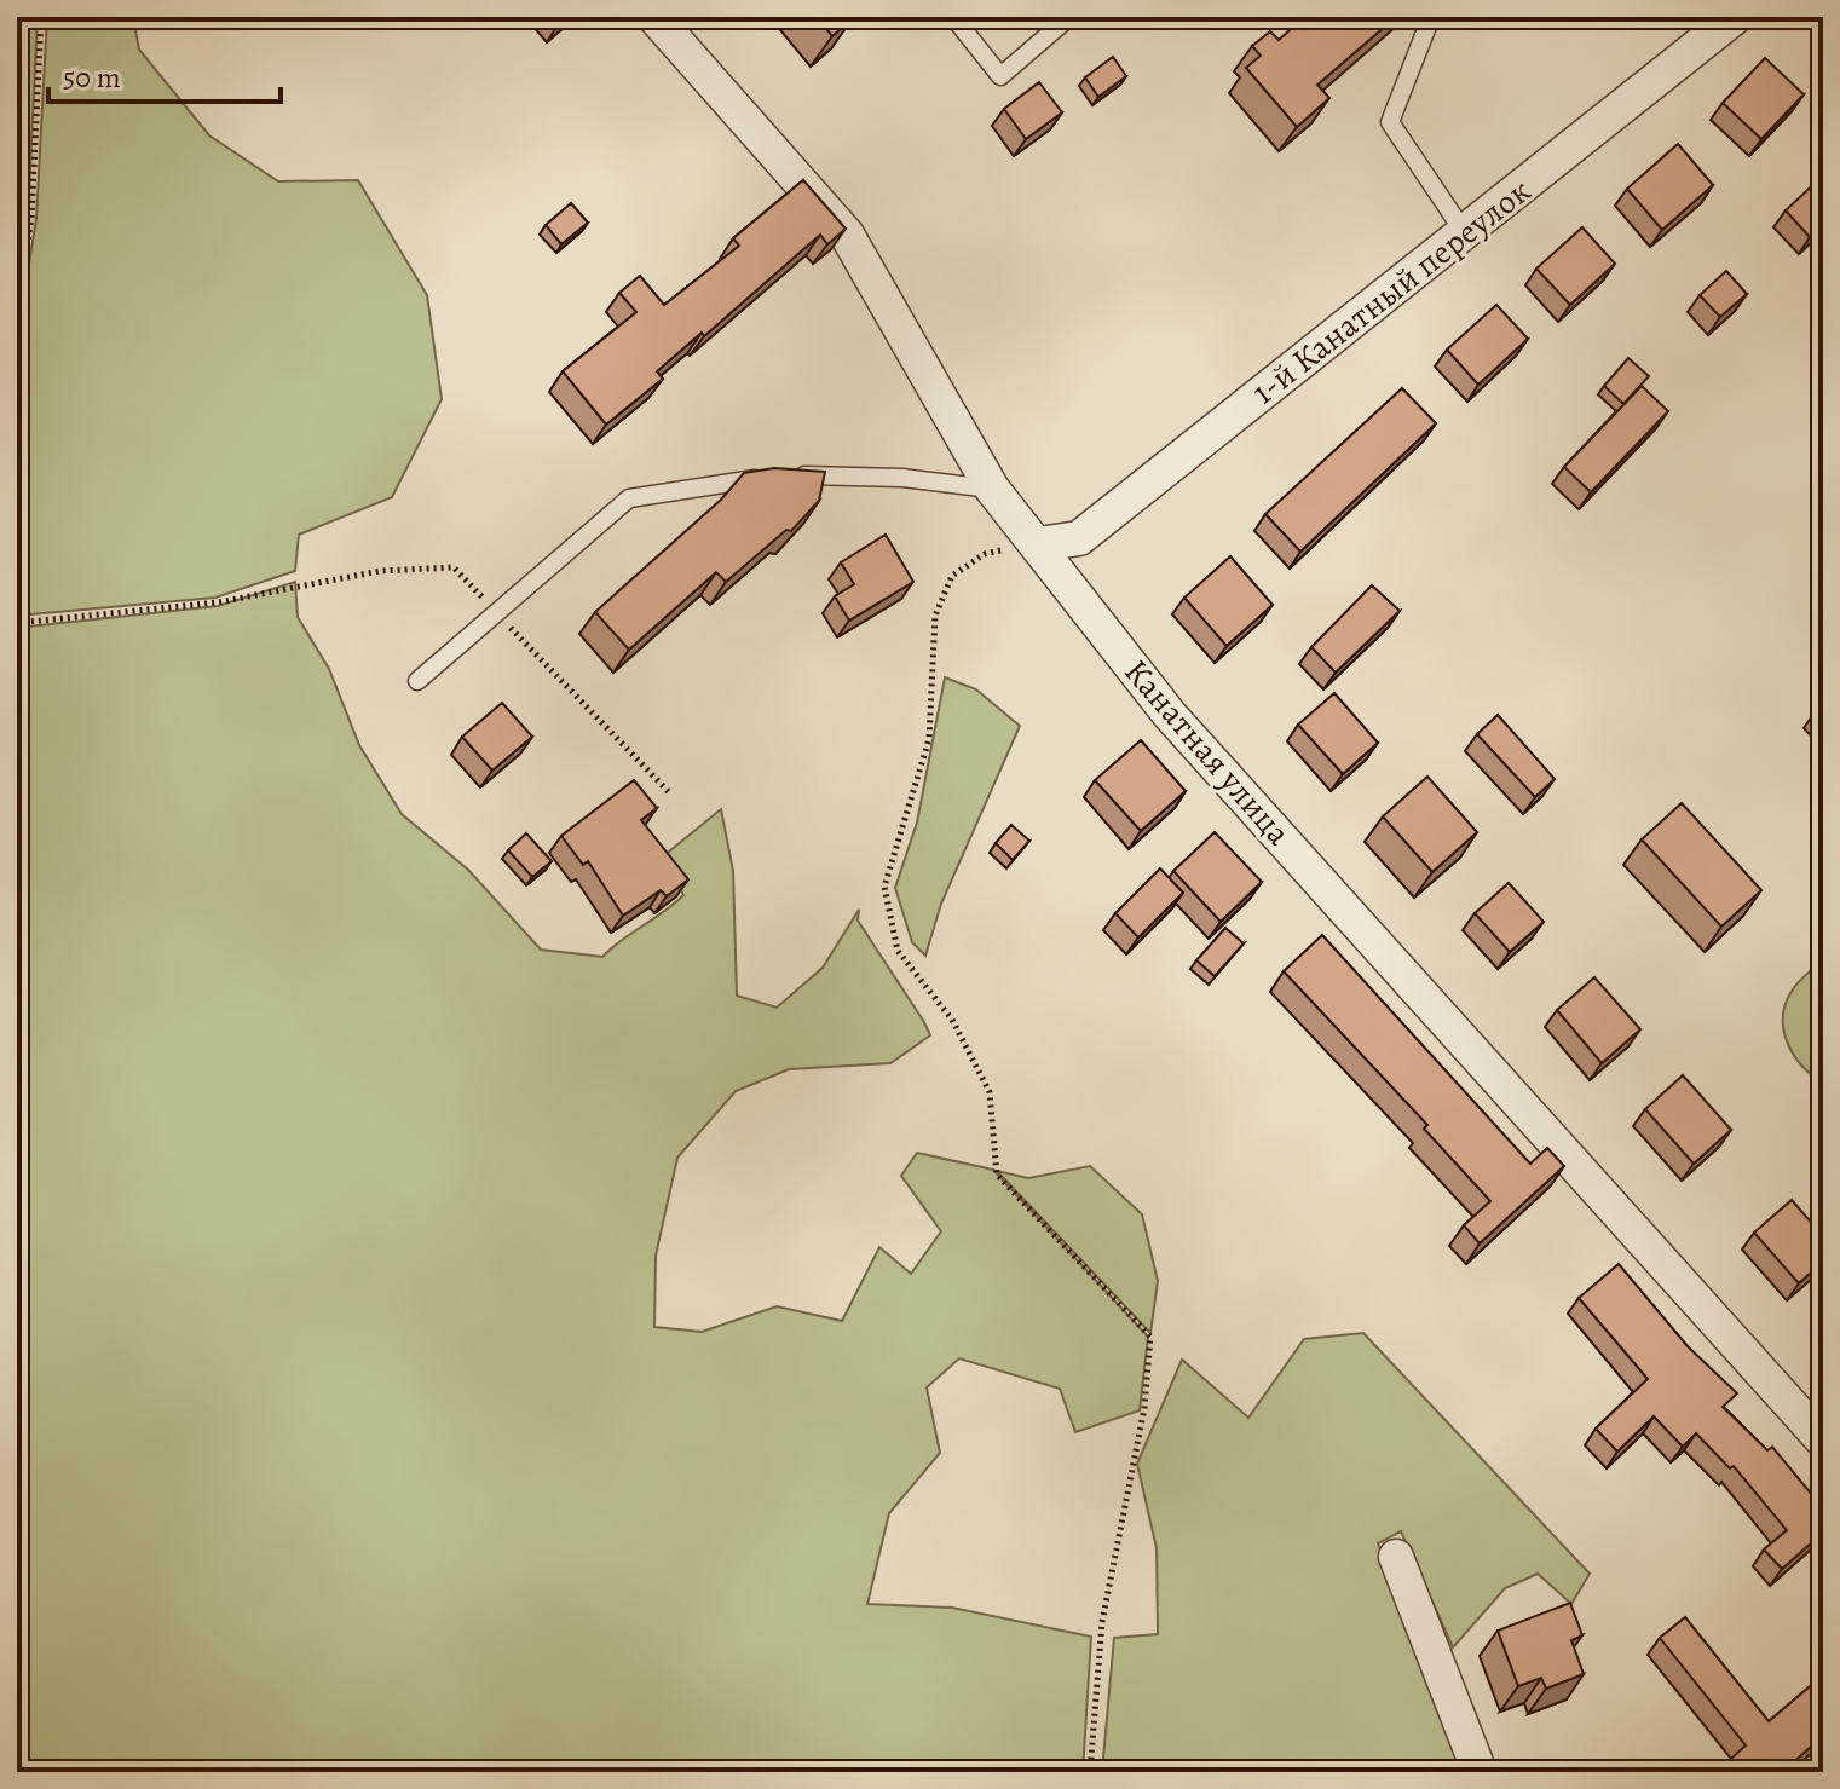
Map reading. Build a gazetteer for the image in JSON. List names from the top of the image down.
{
  "streets": {
    "street": ["1-й Канатный переулок", "Канатная улица"]
  },
  "crossings": [
    ["1-й Канатный переулок", "Канатная улица"]
  ],
  "scale_bar": "50 m"
}
